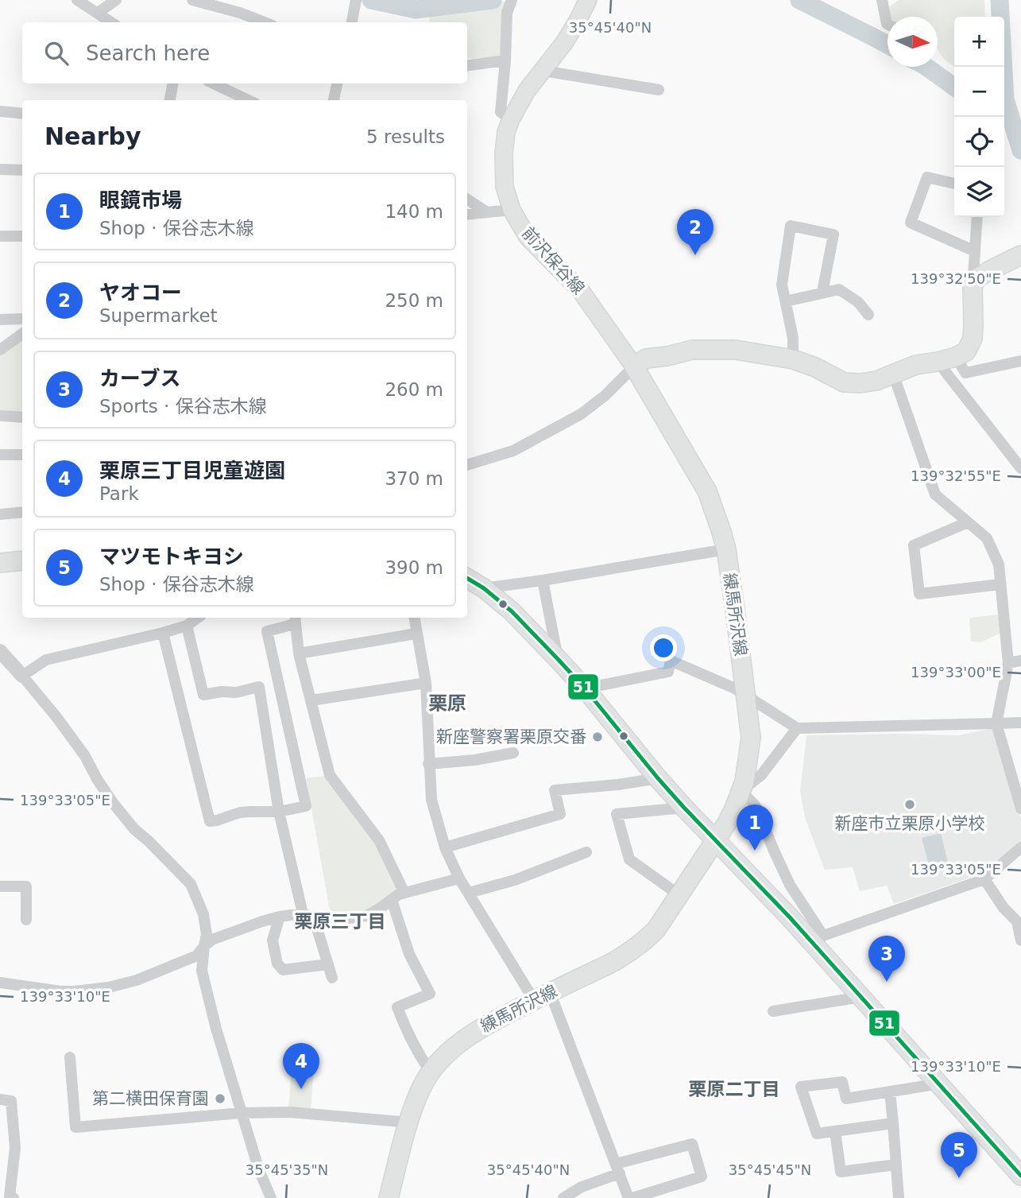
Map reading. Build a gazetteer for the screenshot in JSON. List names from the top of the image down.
{
  "streets": {
    "main road": ["前沢保谷線", "練馬所沢線"]
  },
  "crossings": [
    ["前沢保谷線", "練馬所沢線"]
  ],
  "districts": ["栗原", "栗原三丁目", "栗原二丁目"],
  "places": ["新座警察署栗原交番", "新座市立栗原小学校", "第二横田保育園"],
  "lines": ["transit line 51"],
  "north": "right",
  "page": {
    "map_buttons": ["+", "−"],
    "search": "Search here",
    "heading": ["Nearby", "5 results"],
    "list": [
      {
        "mark": "1",
        "name": "眼鏡市場",
        "note": "Shop · 保谷志木線",
        "value": "140 m"
      },
      {
        "mark": "2",
        "name": "ヤオコー",
        "note": "Supermarket",
        "value": "250 m"
      },
      {
        "mark": "3",
        "name": "カーブス",
        "note": "Sports · 保谷志木線",
        "value": "260 m"
      },
      {
        "mark": "4",
        "name": "栗原三丁目児童遊園",
        "note": "Park",
        "value": "370 m"
      },
      {
        "mark": "5",
        "name": "マツモトキヨシ",
        "note": "Shop · 保谷志木線",
        "value": "390 m"
      }
    ],
    "pins": [
      "2",
      "1",
      "3",
      "4",
      "5"
    ]
  },
  "coordinates": [
    "35°45'40\"N",
    "139°32'50\"E",
    "139°32'55\"E",
    "139°33'00\"E",
    "139°33'05\"E",
    "139°33'10\"E",
    "35°45'35\"N",
    "35°45'45\"N"
  ]
}
